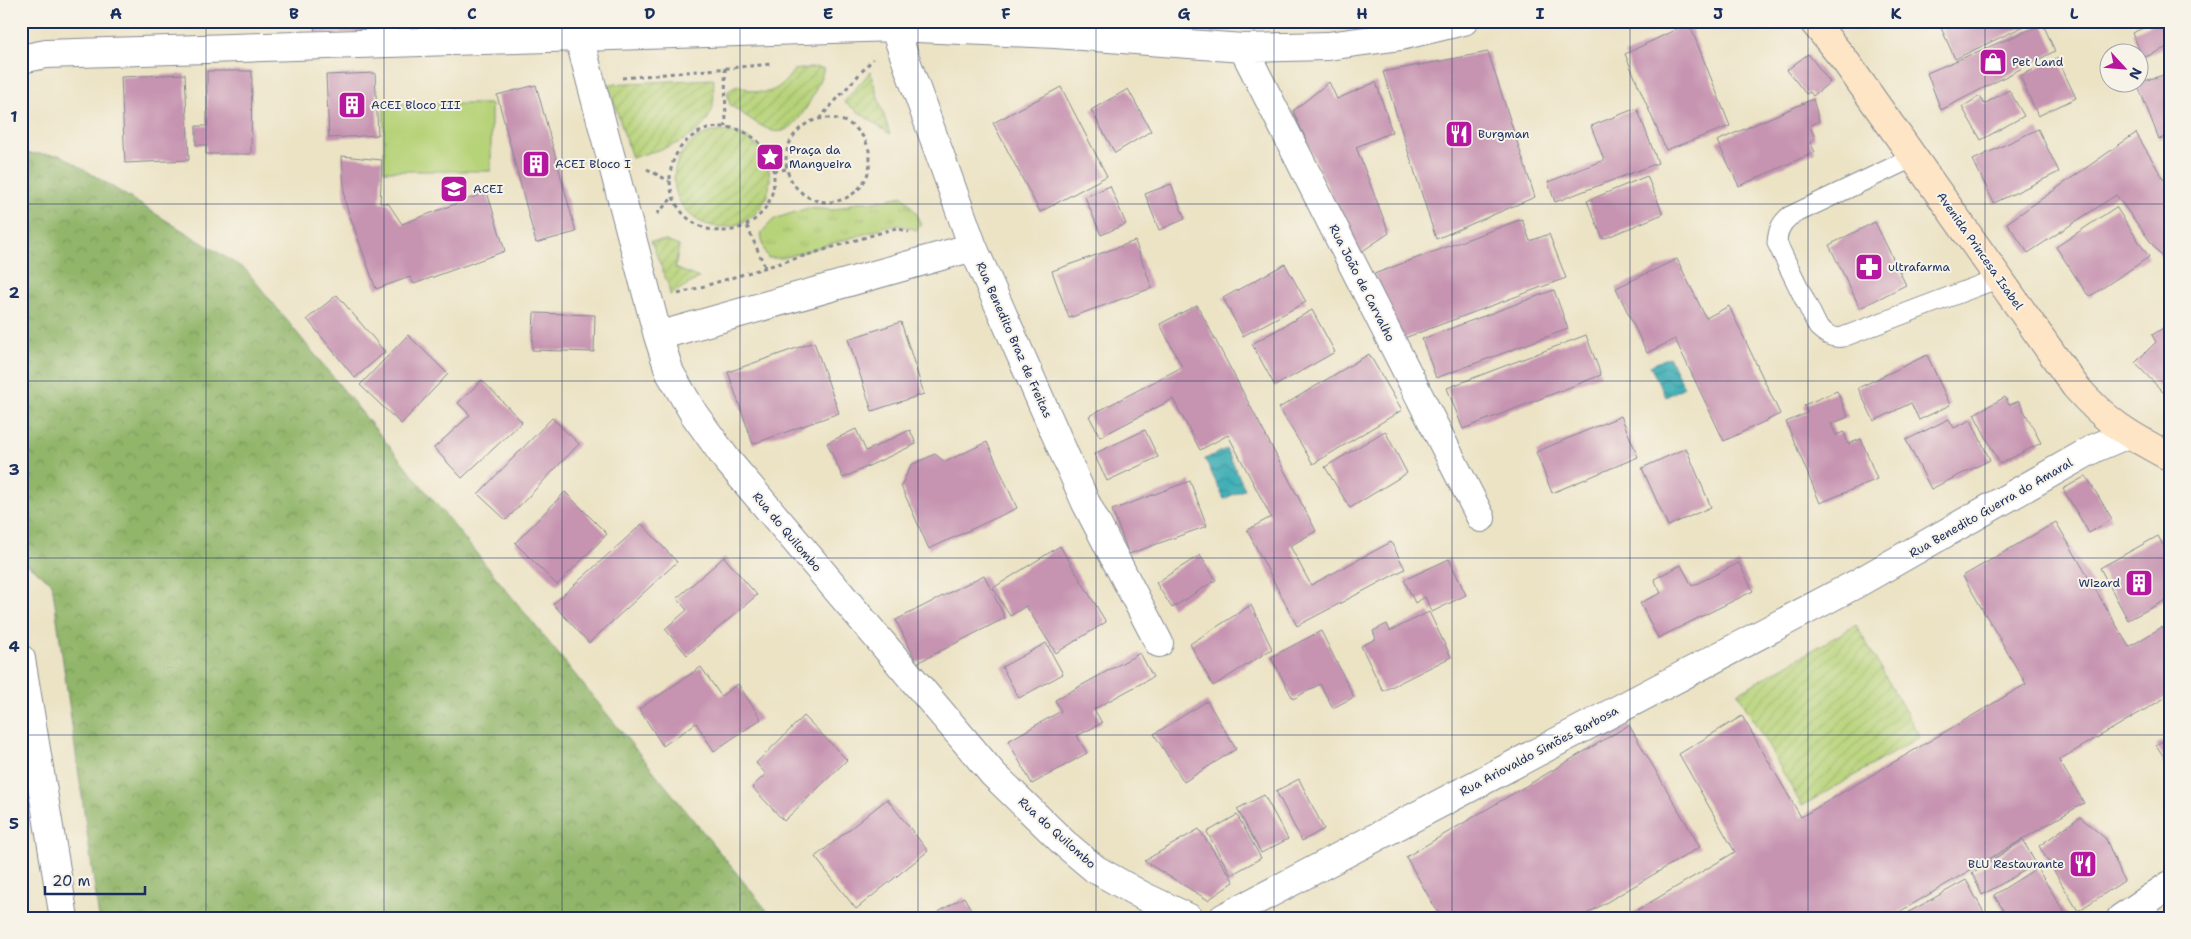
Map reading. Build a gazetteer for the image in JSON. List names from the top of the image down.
{
  "streets": {
    "main road": ["Avenida Princesa Isabel"],
    "street": [
      "Rua João de Carvalho",
      "Rua Benedito Braz de Freitas",
      "Rua Benedito Guerra do Amaral",
      "Rua do Quilombo",
      "Rua Ariovaldo Simões Barbosa"
    ]
  },
  "crossings": [
    ["Avenida Princesa Isabel", "Rua Benedito Guerra do Amaral"],
    ["Rua Benedito Guerra do Amaral", "Rua Ariovaldo Simões Barbosa"]
  ],
  "places": {
    "shop": ["Pet Land"],
    "building": ["ACEI Bloco III", "ACEI Bloco I", "Wizard"],
    "restaurant": ["Burgman", "BLU Restaurante"],
    "place": ["Praça da Mangueira"],
    "school or university": ["ACEI"],
    "pharmacy": ["ultrafarma"]
  },
  "scale_bar": "20 m",
  "north": "bottom right",
  "grid": {
    "columns": [
      "A",
      "B",
      "C",
      "D",
      "E",
      "F",
      "G",
      "H",
      "I",
      "J",
      "K",
      "L"
    ],
    "rows": [
      "1",
      "2",
      "3",
      "4",
      "5"
    ]
  }
}
